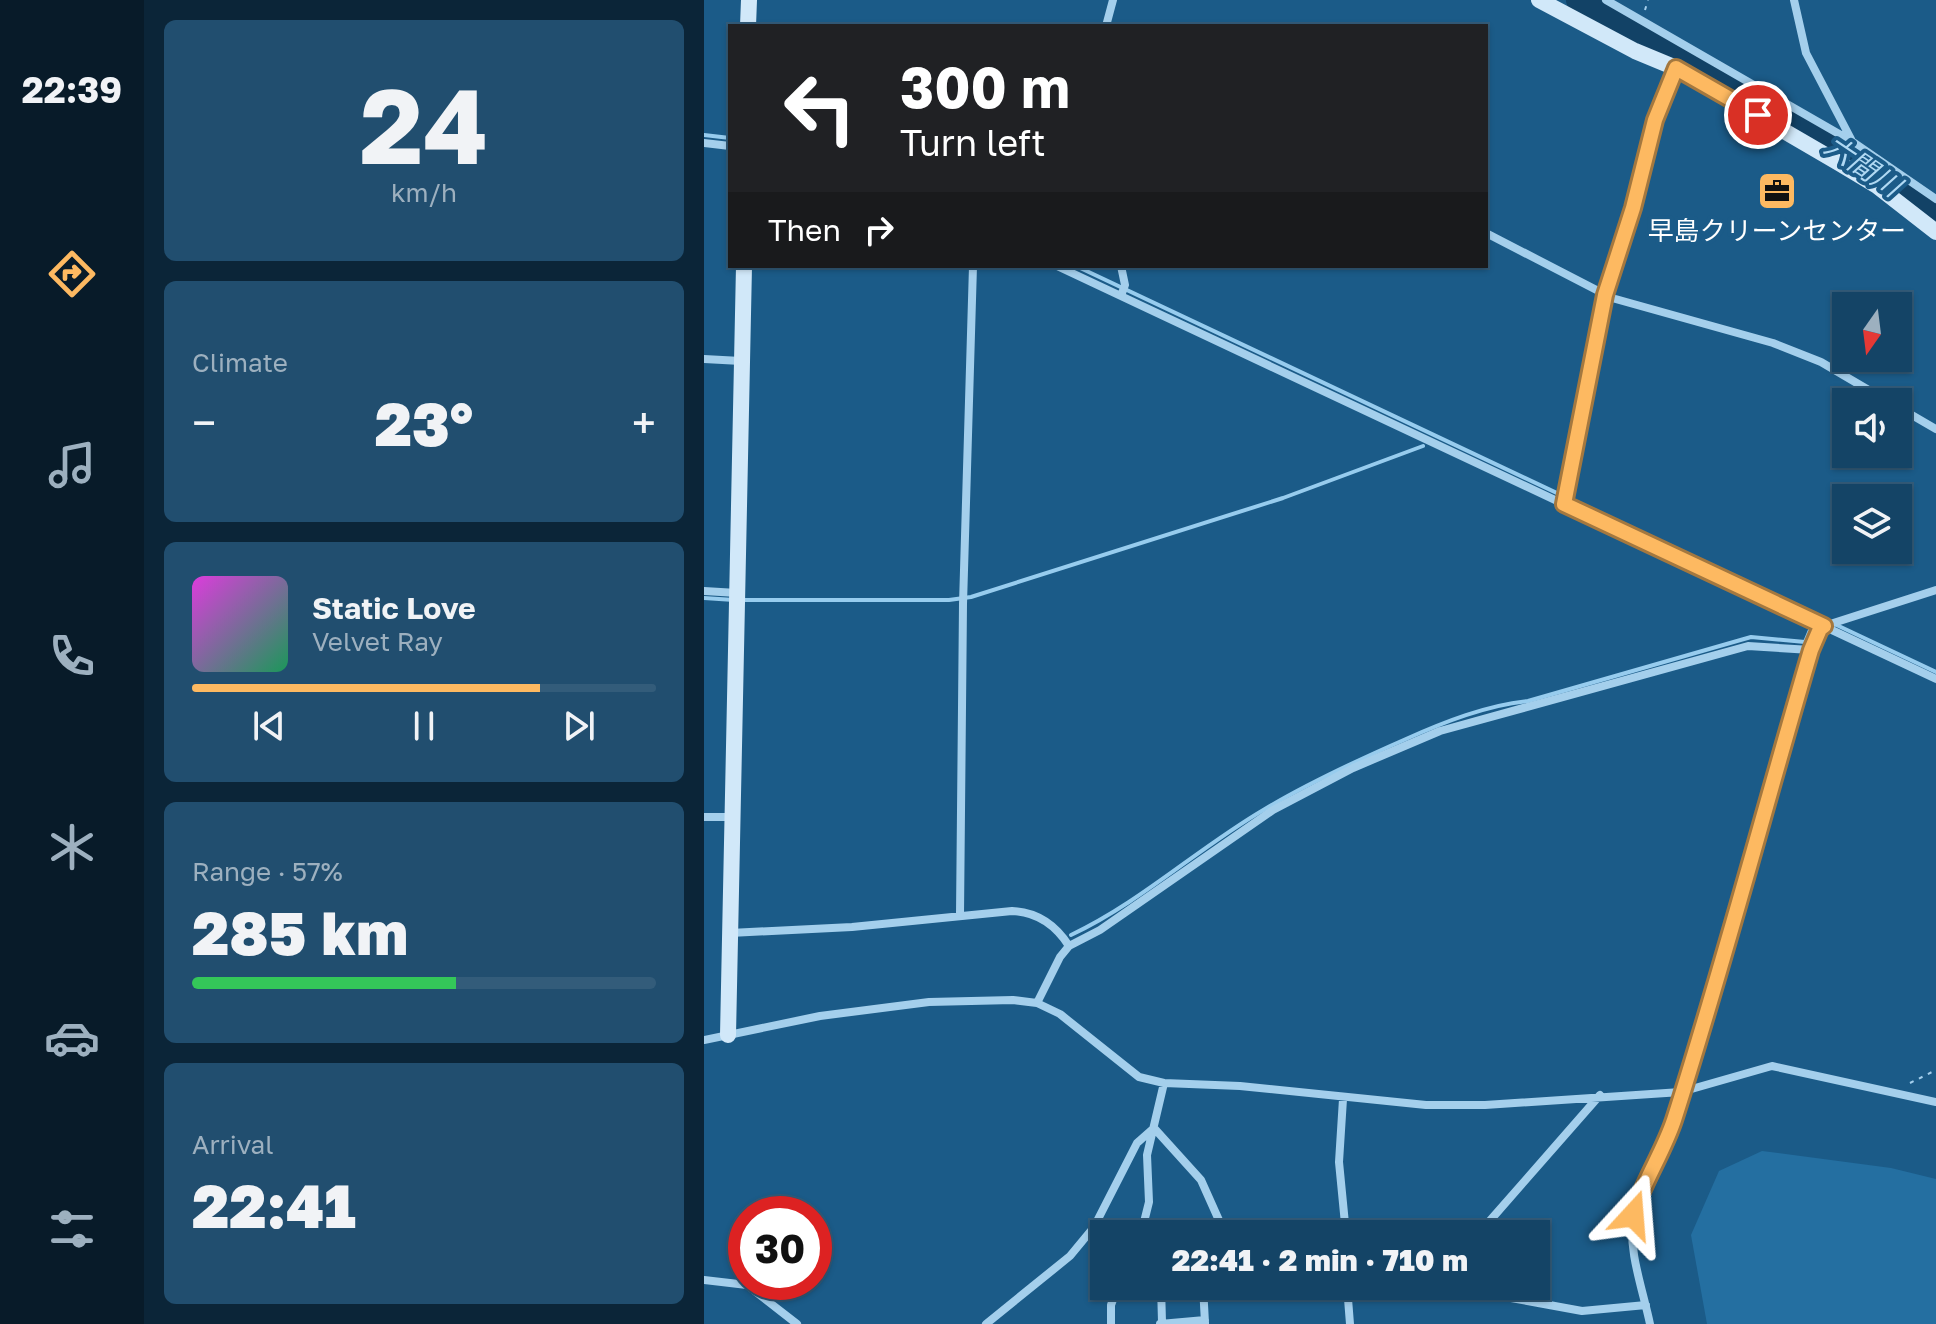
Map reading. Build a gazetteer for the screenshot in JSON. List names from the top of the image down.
{
  "water": ["六間川"],
  "places": {
    "office": ["早島クリーンセンター"]
  },
  "north": "bottom",
  "page": {
    "tabs": "22:39",
    "tile": [
      ["24", "km/h"],
      "Climate",
      ["Range · 57%", "285 km"],
      ["Arrival", "22:41"]
    ],
    "turn": ["300 m", "Turn left"],
    "then": "Then",
    "heat": ["−", "23°", "+"],
    "song": ["Static Love", "Velvet Ray"],
    "limit": "30",
    "trip": "22:41 · 2 min · 710 m"
  }
}
